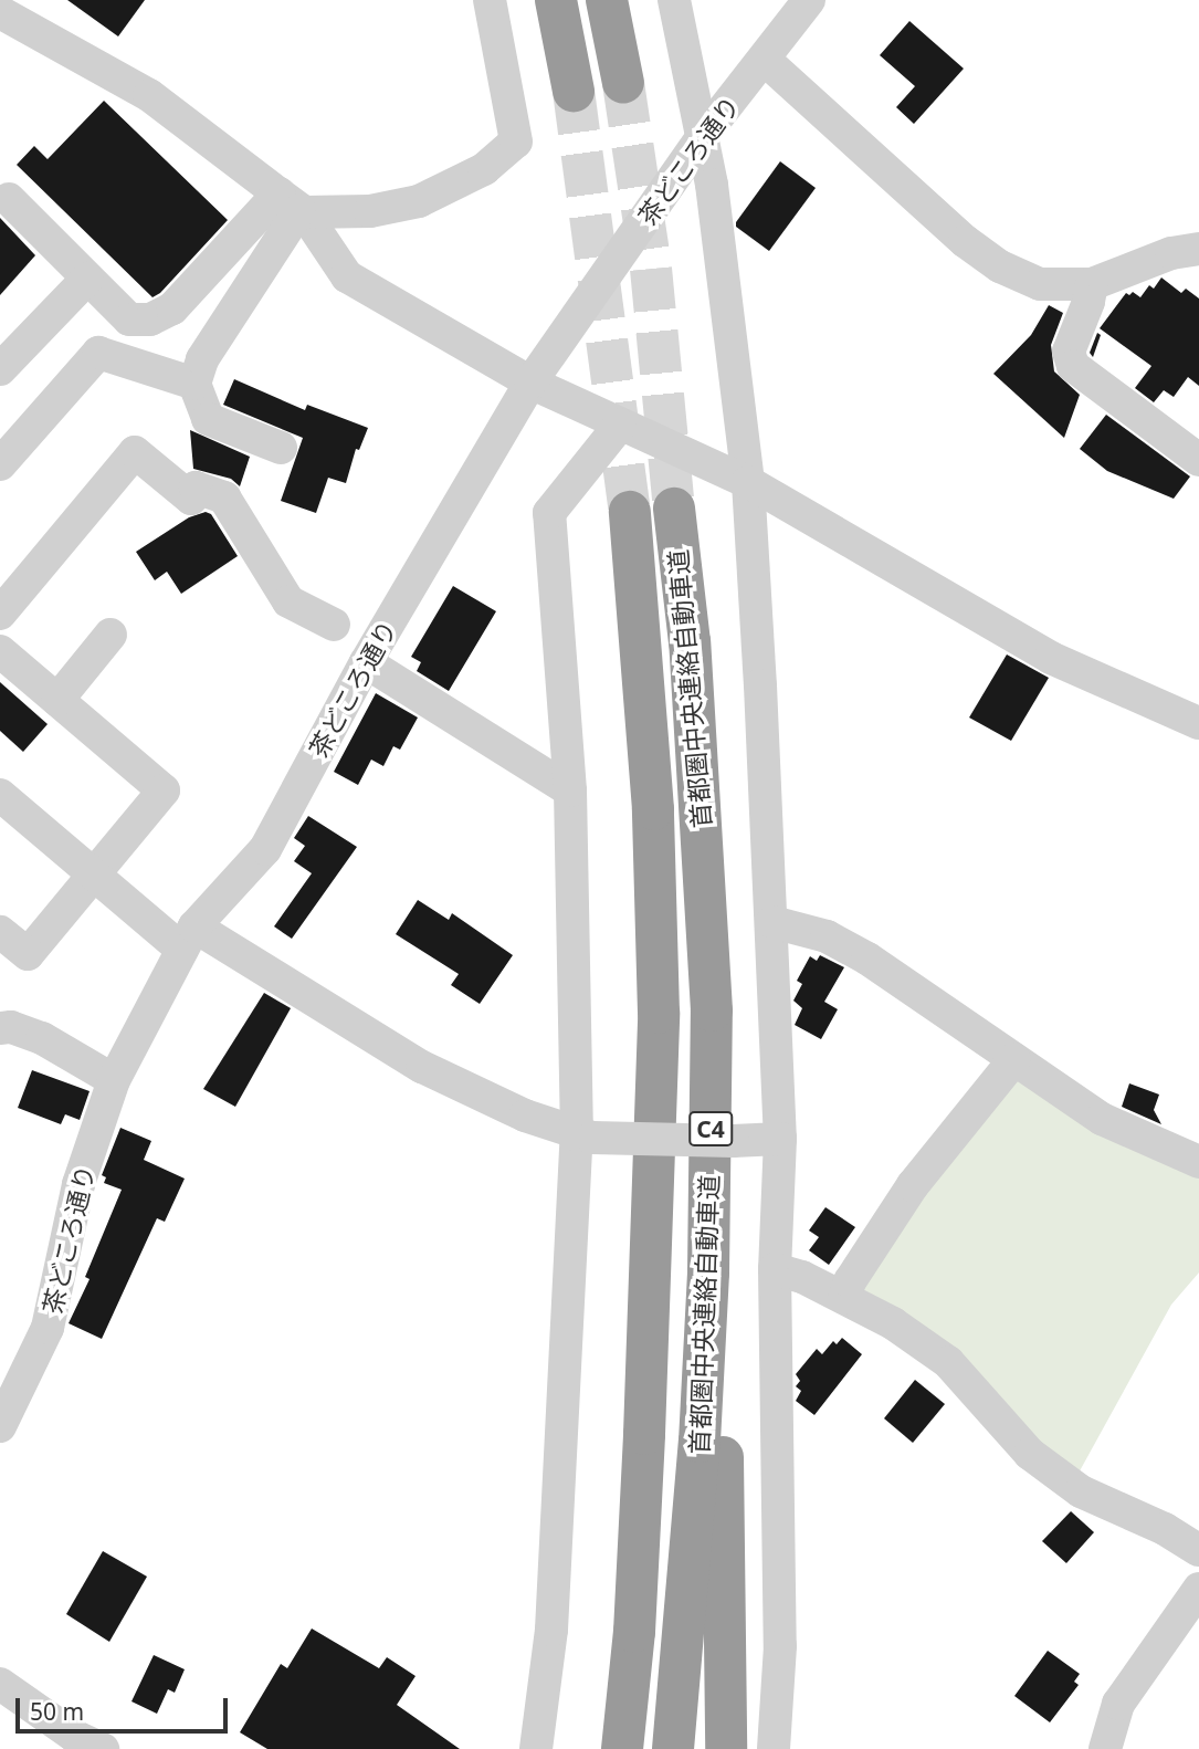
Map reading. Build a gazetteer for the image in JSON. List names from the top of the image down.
{
  "streets": {
    "highway": ["首都圏中央連絡自動車道", "C4"],
    "street": ["茶どころ通り"]
  },
  "scale_bar": "50 m"
}
